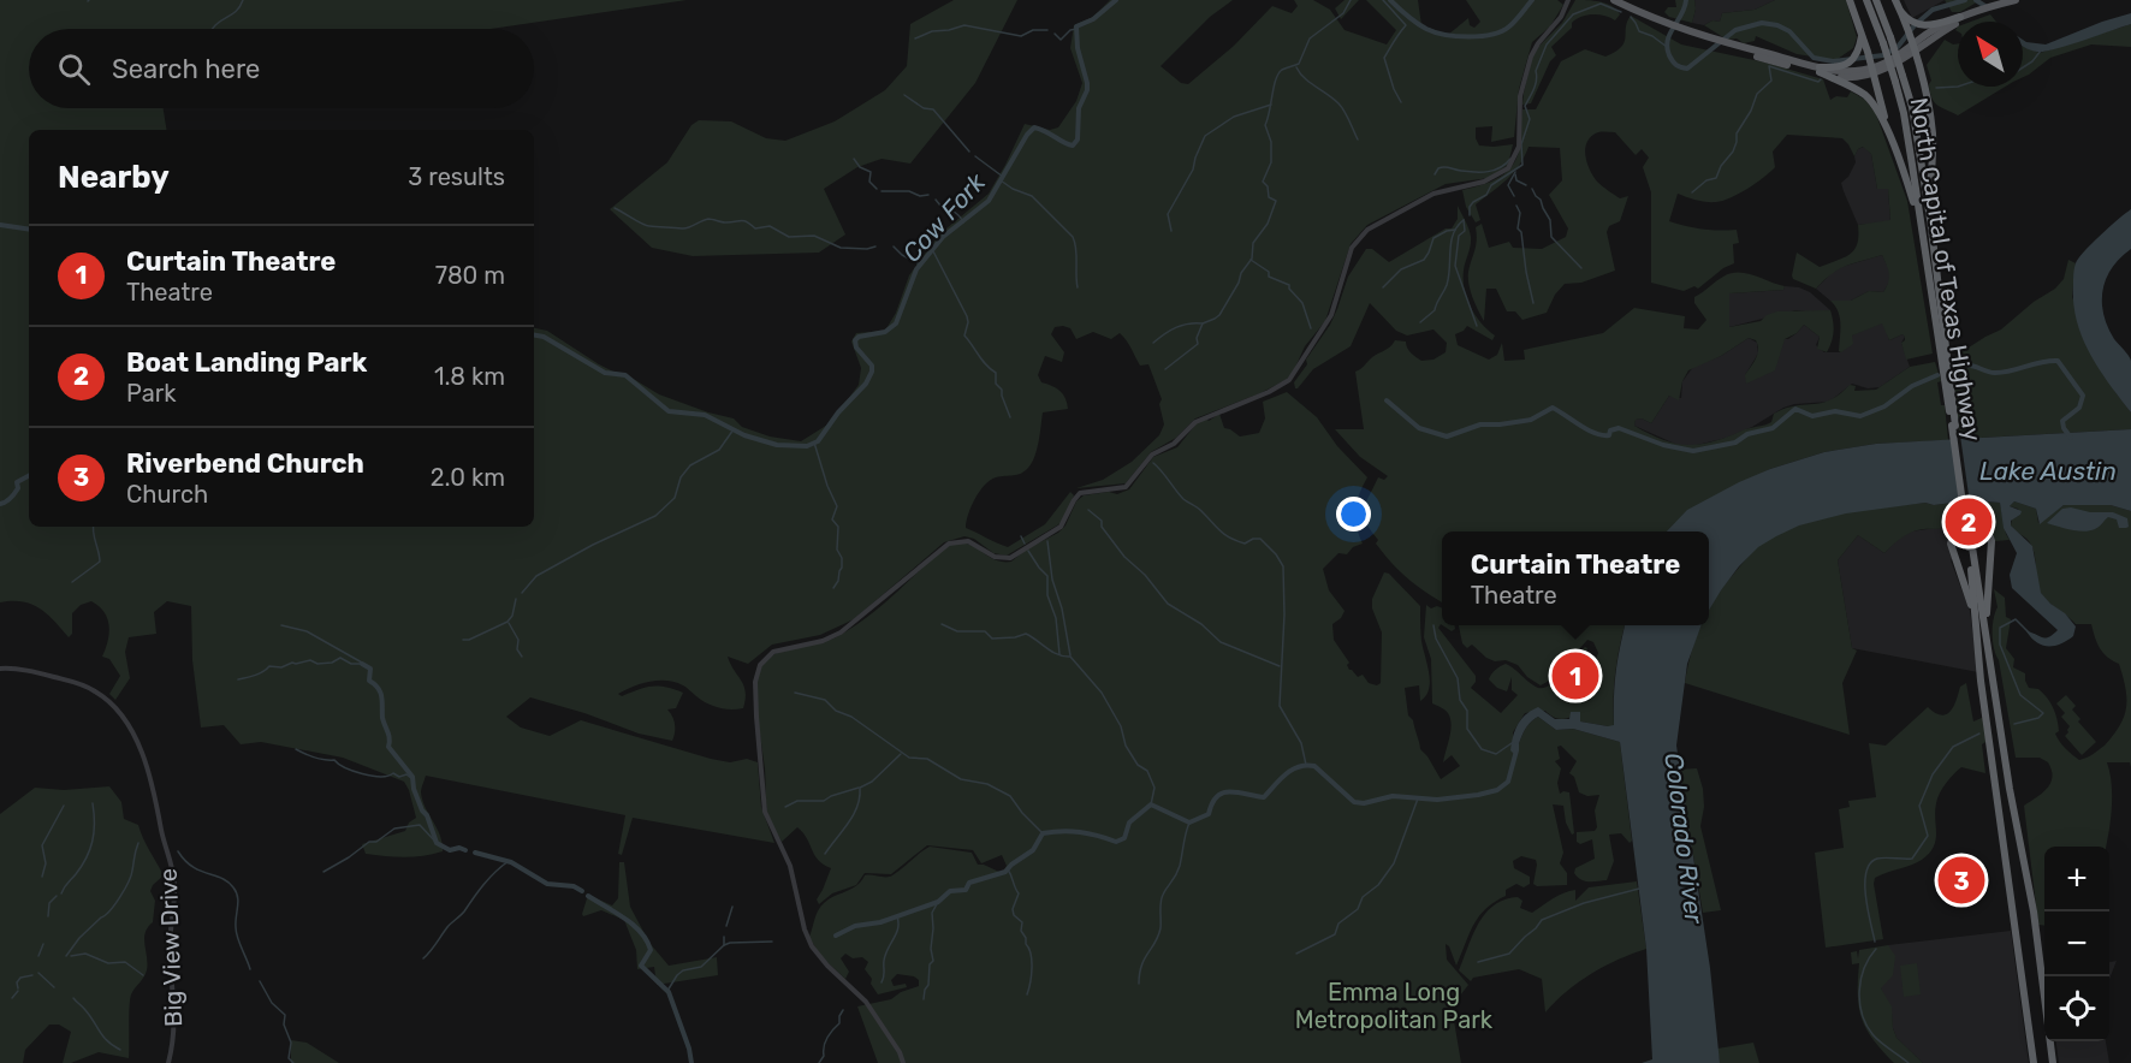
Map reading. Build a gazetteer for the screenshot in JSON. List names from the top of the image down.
{
  "streets": {
    "highway": ["North Capital of Texas Highway"],
    "street": ["Big View Drive"]
  },
  "water": ["Cow Fork", "Lake Austin", "Colorado River"],
  "parks": ["Emma Long Metropolitan Park"],
  "north": "top left",
  "page": {
    "search": "Search here",
    "heading": ["Nearby", "3 results"],
    "list": [
      {
        "mark": "1",
        "name": "Curtain Theatre",
        "note": "Theatre",
        "value": "780 m"
      },
      {
        "mark": "2",
        "name": "Boat Landing Park",
        "note": "Park",
        "value": "1.8 km"
      },
      {
        "mark": "3",
        "name": "Riverbend Church",
        "note": "Church",
        "value": "2.0 km"
      }
    ],
    "pins": ["2", "1", "3"],
    "popup": ["Curtain Theatre", "Theatre"],
    "map_buttons": ["+", "−"]
  }
}
